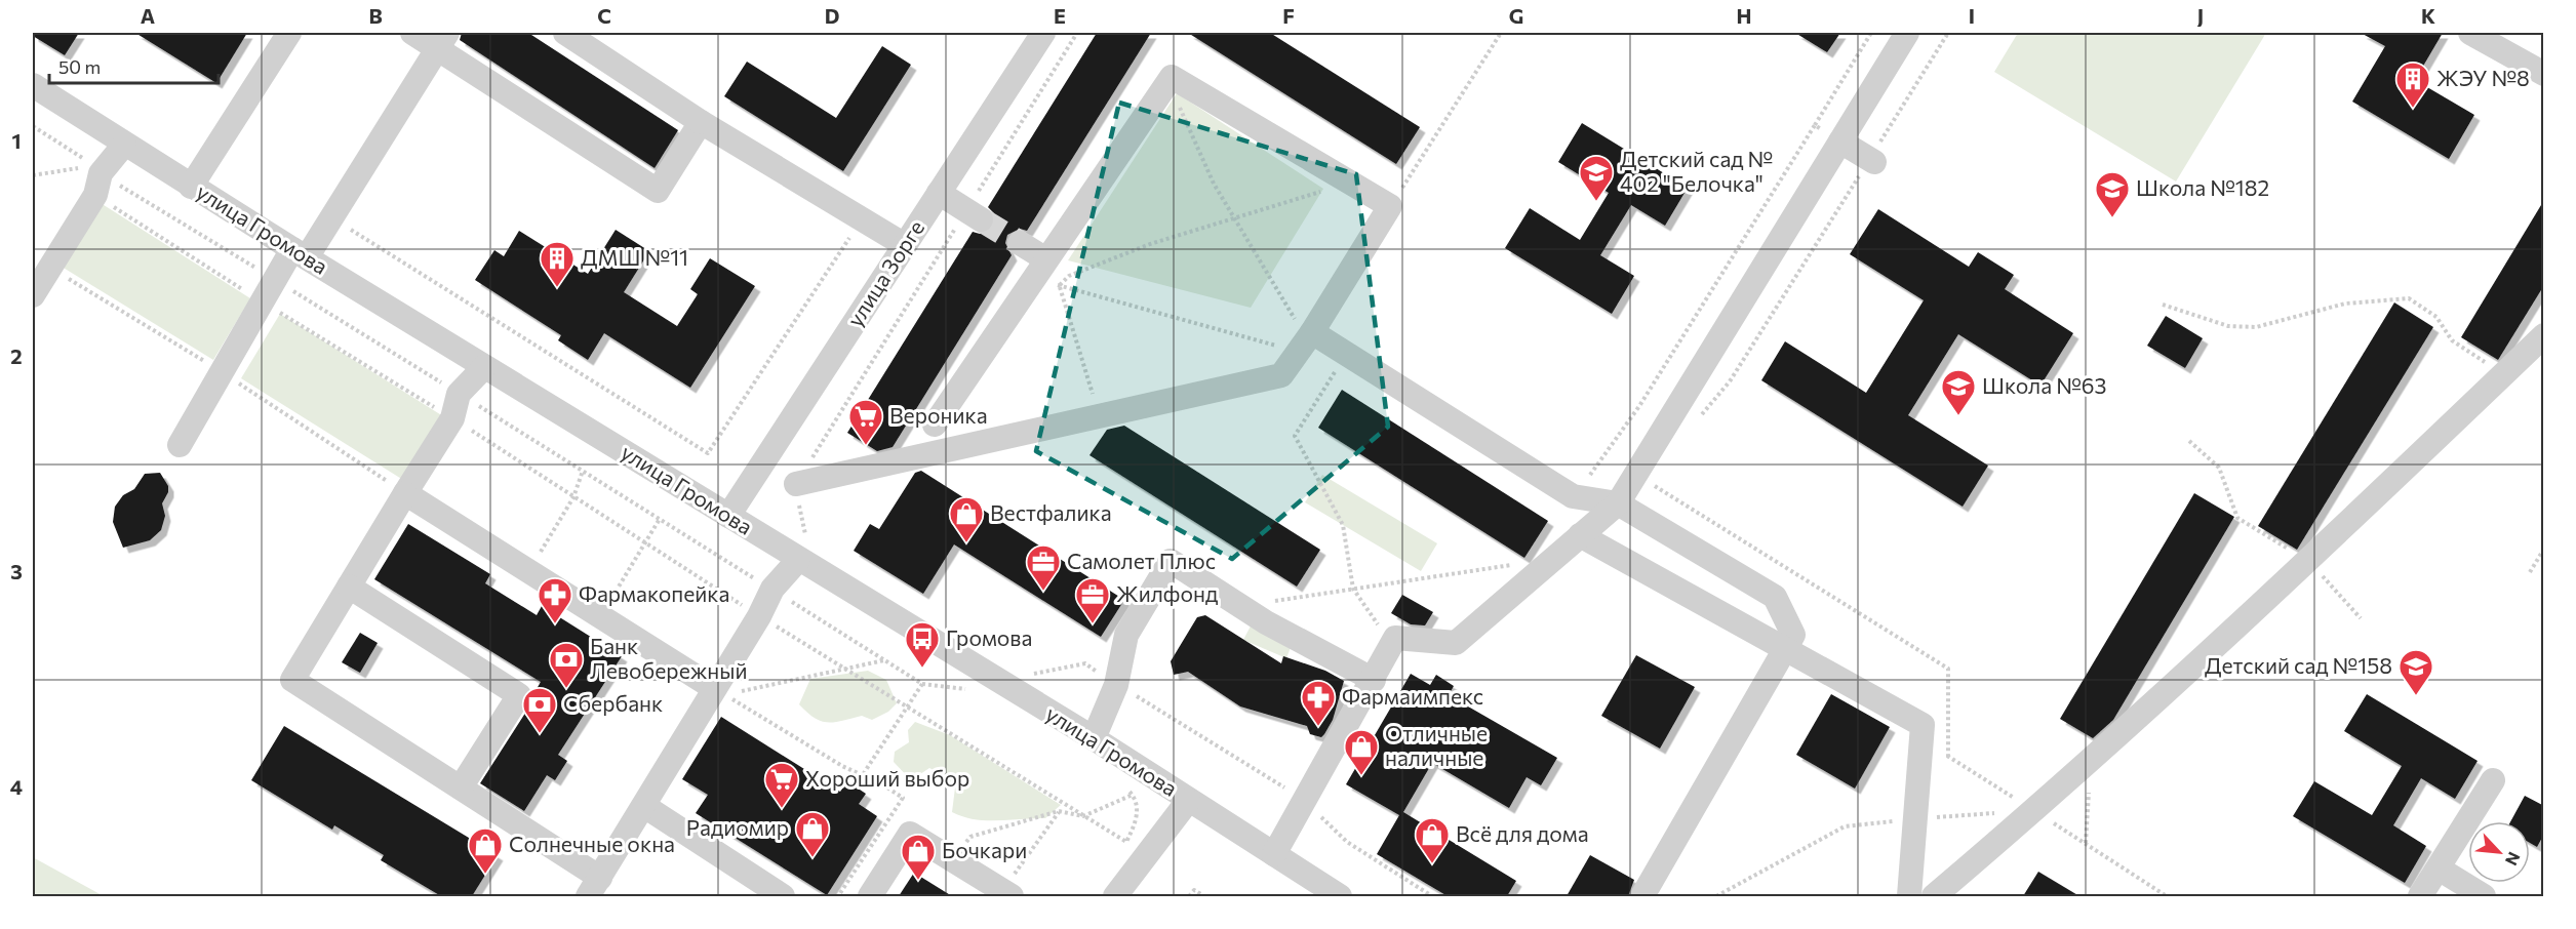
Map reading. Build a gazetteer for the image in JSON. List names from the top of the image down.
{
  "streets": {
    "street": ["улица Громова", "улица Зорге"]
  },
  "crossings": [
    ["улица Громова", "улица Зорге"]
  ],
  "places": {
    "building": ["ЖЭУ №8", "ДМШ №11"],
    "school or university": [
      "Детский сад № 402 \"Белочка\"",
      "Школа №182",
      "Школа №63",
      "Детский сад №158"
    ],
    "supermarket": ["Вероника", "Хороший выбор"],
    "shop": [
      "Вестфалика",
      "Отличные наличные",
      "Радиомир",
      "Всё для дома",
      "Солнечные окна",
      "Бочкари"
    ],
    "office": ["Самолет Плюс", "Жилфонд"],
    "pharmacy": ["Фармакопейка", "Фармаимпекс"],
    "bus stop": ["Громова"],
    "bank": ["Банк Левобережный", "Сбербанк"]
  },
  "scale_bar": "50 m",
  "north": "bottom right",
  "grid": {
    "columns": [
      "A",
      "B",
      "C",
      "D",
      "E",
      "F",
      "G",
      "H",
      "I",
      "J",
      "K"
    ],
    "rows": [
      "1",
      "2",
      "3",
      "4"
    ]
  }
}
